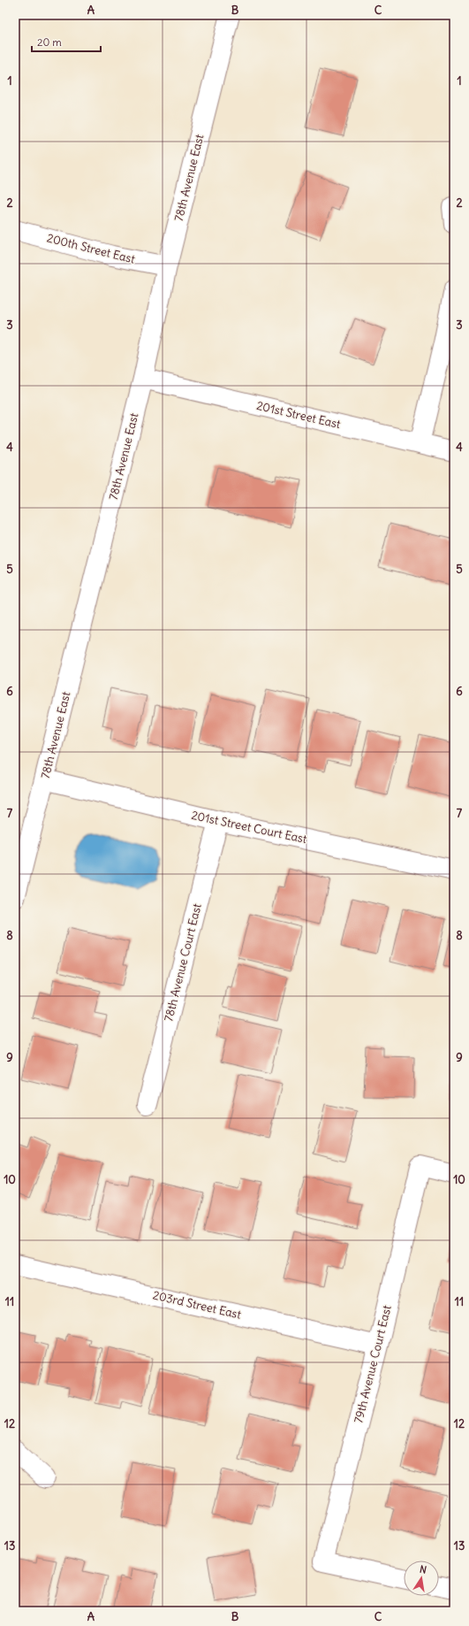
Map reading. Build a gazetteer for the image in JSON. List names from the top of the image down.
{
  "streets": {
    "street": [
      "78th Avenue East",
      "200th Street East",
      "201st Street East",
      "201st Street Court East",
      "78th Avenue Court East",
      "203rd Street East",
      "79th Avenue Court East"
    ]
  },
  "crossings": [
    ["78th Avenue East", "200th Street East"],
    ["78th Avenue East", "201st Street East"],
    ["78th Avenue East", "201st Street Court East"],
    ["201st Street Court East", "78th Avenue Court East"],
    ["203rd Street East", "79th Avenue Court East"]
  ],
  "scale_bar": "20 m",
  "north": "top",
  "grid": {
    "columns": ["A", "B", "C"],
    "rows": [
      "1",
      "2",
      "3",
      "4",
      "5",
      "6",
      "7",
      "8",
      "9",
      "10",
      "11",
      "12",
      "13"
    ]
  }
}
